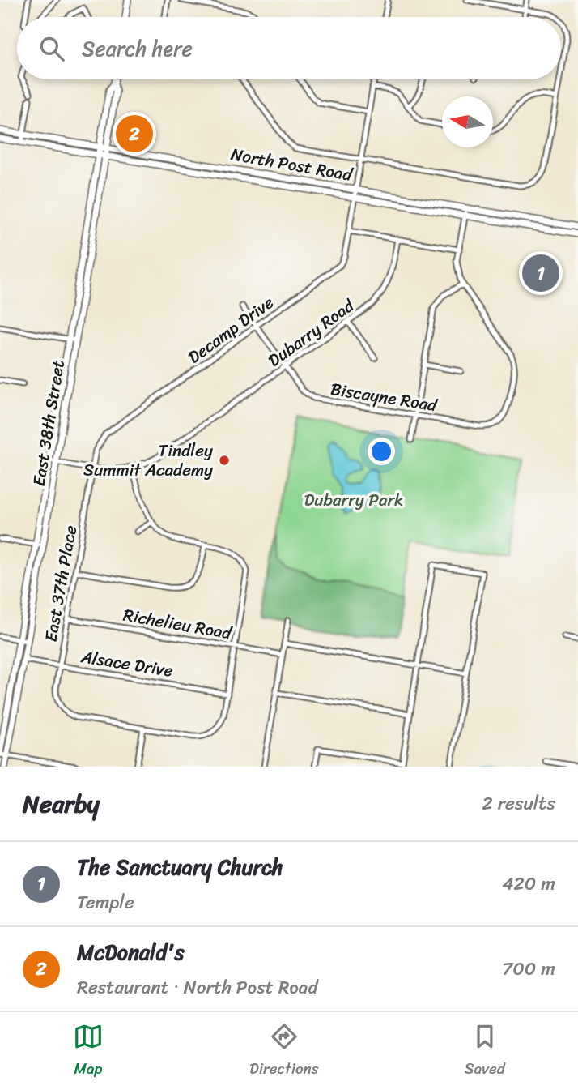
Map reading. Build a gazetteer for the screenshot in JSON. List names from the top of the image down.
{
  "streets": {
    "main road": ["North Post Road", "East 38th Street"],
    "street": [
      "Decamp Drive",
      "Dubarry Road",
      "Biscayne Road",
      "East 37th Place",
      "Richelieu Road",
      "Alsace Drive"
    ]
  },
  "crossings": [
    ["North Post Road", "Decamp Drive"],
    ["North Post Road", "East 38th Street"],
    ["Decamp Drive", "Dubarry Road"],
    ["Decamp Drive", "Biscayne Road"],
    ["Decamp Drive", "East 37th Place"],
    ["Dubarry Road", "Biscayne Road"],
    ["Dubarry Road", "East 38th Street"],
    ["Dubarry Road", "East 37th Place"],
    ["East 38th Street", "Alsace Drive"],
    ["East 37th Place", "Richelieu Road"],
    ["East 37th Place", "Alsace Drive"]
  ],
  "parks": ["Dubarry Park"],
  "places": ["Tindley Summit Academy"],
  "north": "left",
  "page": {
    "search": "Search here",
    "pins": ["2", "1"],
    "heading": ["Nearby", "2 results"],
    "list": [
      {
        "mark": "1",
        "name": "The Sanctuary Church",
        "note": "Temple",
        "value": "420 m"
      },
      {
        "mark": "2",
        "name": "McDonald's",
        "note": "Restaurant · North Post Road",
        "value": "700 m"
      }
    ],
    "nav": ["Map", "Directions", "Saved"]
  }
}
